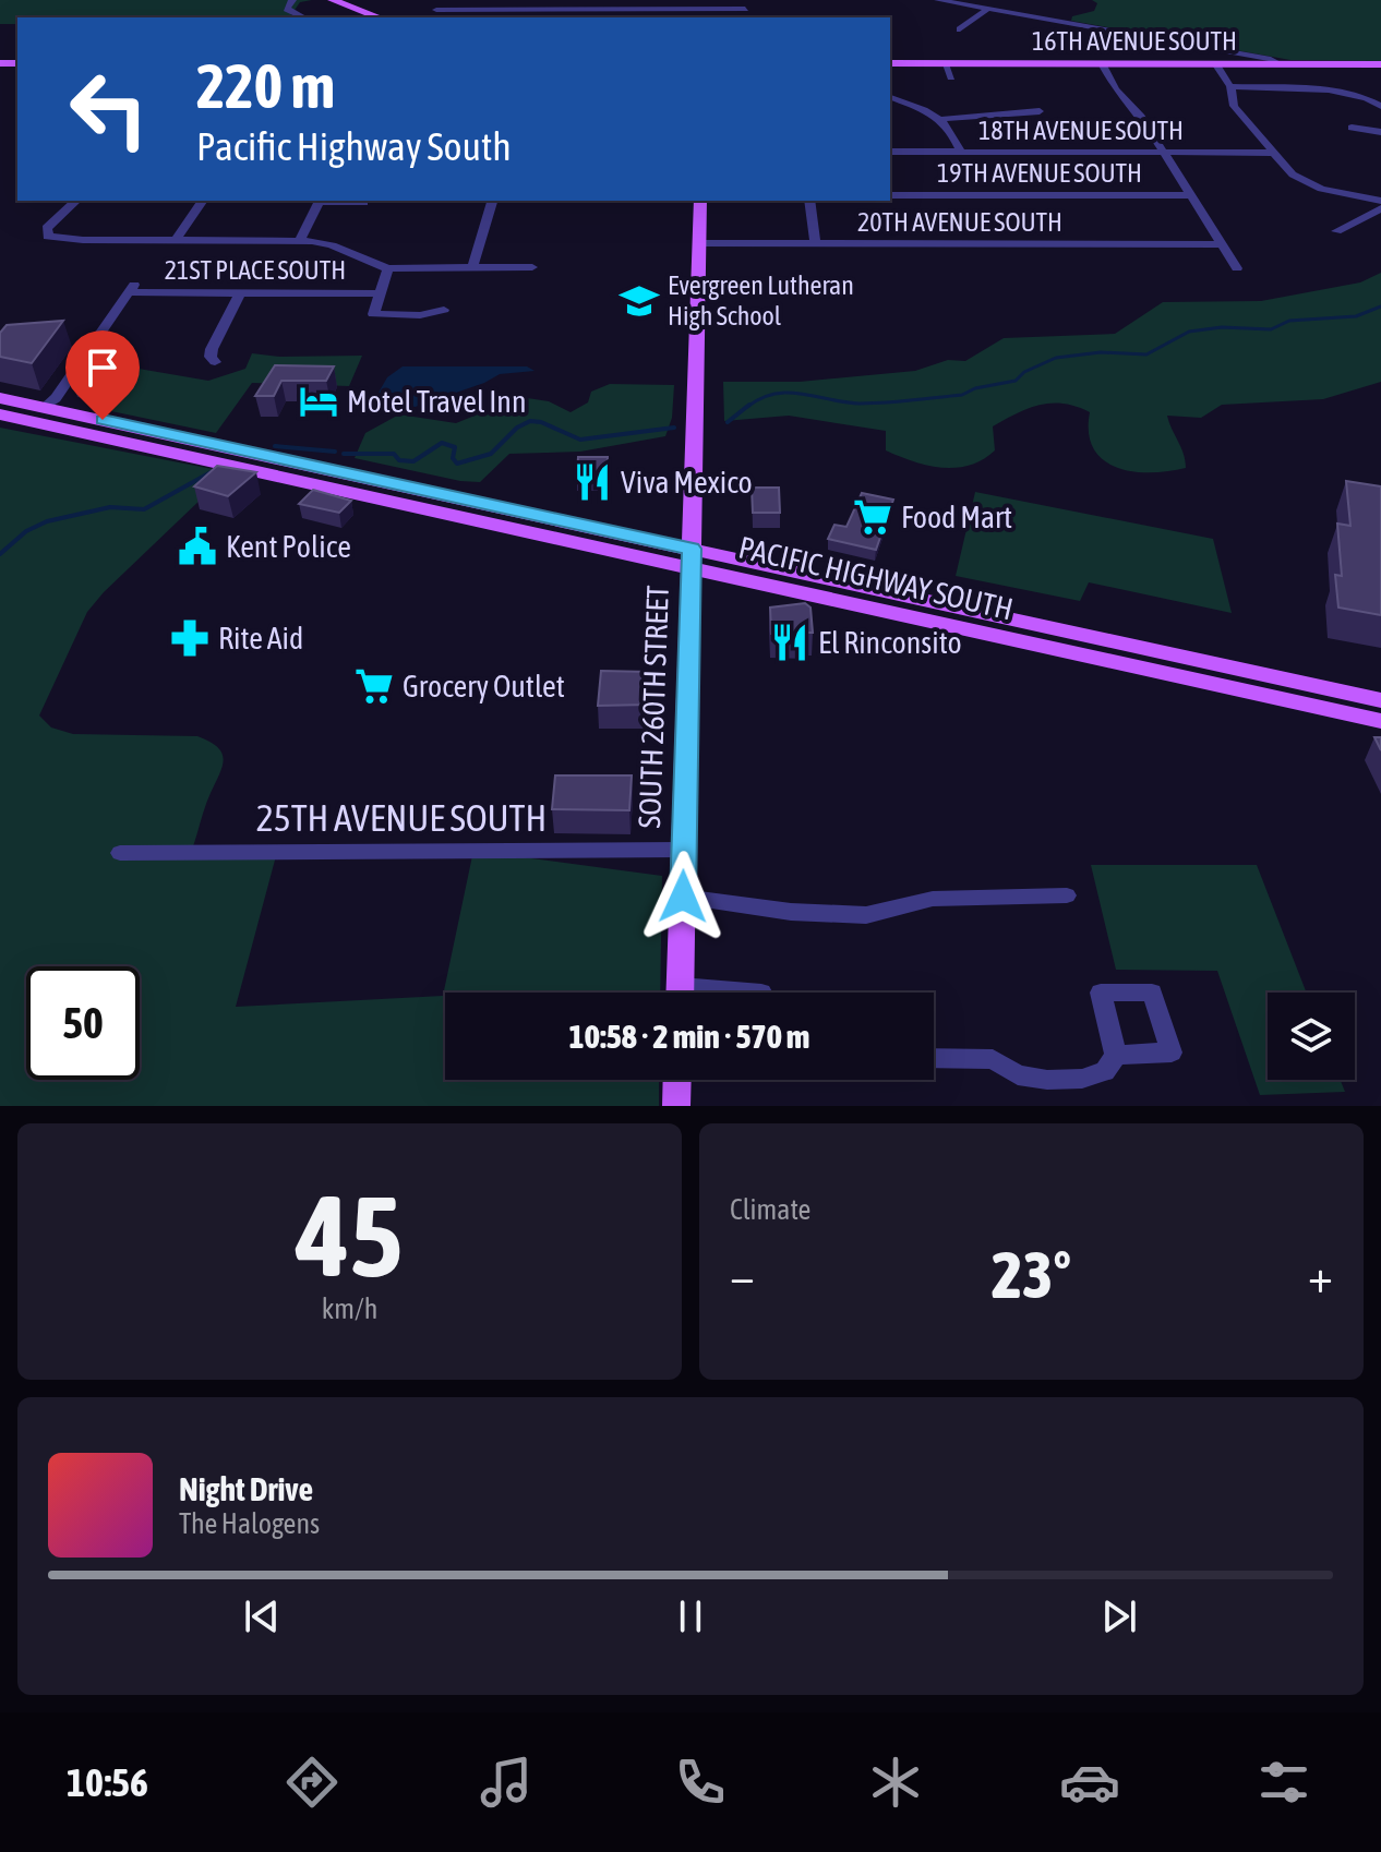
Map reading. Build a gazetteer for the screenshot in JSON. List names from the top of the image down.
{
  "streets": {
    "main road": ["16TH AVENUE SOUTH", "PACIFIC HIGHWAY SOUTH", "SOUTH 260TH STREET"],
    "street": [
      "18TH AVENUE SOUTH",
      "19TH AVENUE SOUTH",
      "20TH AVENUE SOUTH",
      "21ST PLACE SOUTH",
      "25TH AVENUE SOUTH"
    ]
  },
  "crossings": [
    ["20TH AVENUE SOUTH", "SOUTH 260TH STREET"],
    ["21ST PLACE SOUTH", "PACIFIC HIGHWAY SOUTH"],
    ["PACIFIC HIGHWAY SOUTH", "SOUTH 260TH STREET"],
    ["SOUTH 260TH STREET", "25TH AVENUE SOUTH"]
  ],
  "places": {
    "school or university": ["Evergreen Lutheran High School"],
    "hotel": ["Motel Travel Inn"],
    "restaurant": ["Viva Mexico", "El Rinconsito"],
    "supermarket": ["Food Mart", "Grocery Outlet"],
    "public building": ["Kent Police"],
    "pharmacy": ["Rite Aid"]
  },
  "page": {
    "turn": ["220 m", "Pacific Highway South"],
    "limit": "50",
    "trip": "10:58 · 2 min · 570 m",
    "tile": [
      ["45", "km/h"],
      "Climate"
    ],
    "heat": ["−", "23°", "+"],
    "song": ["Night Drive", "The Halogens"],
    "tabs": "10:56"
  }
}
